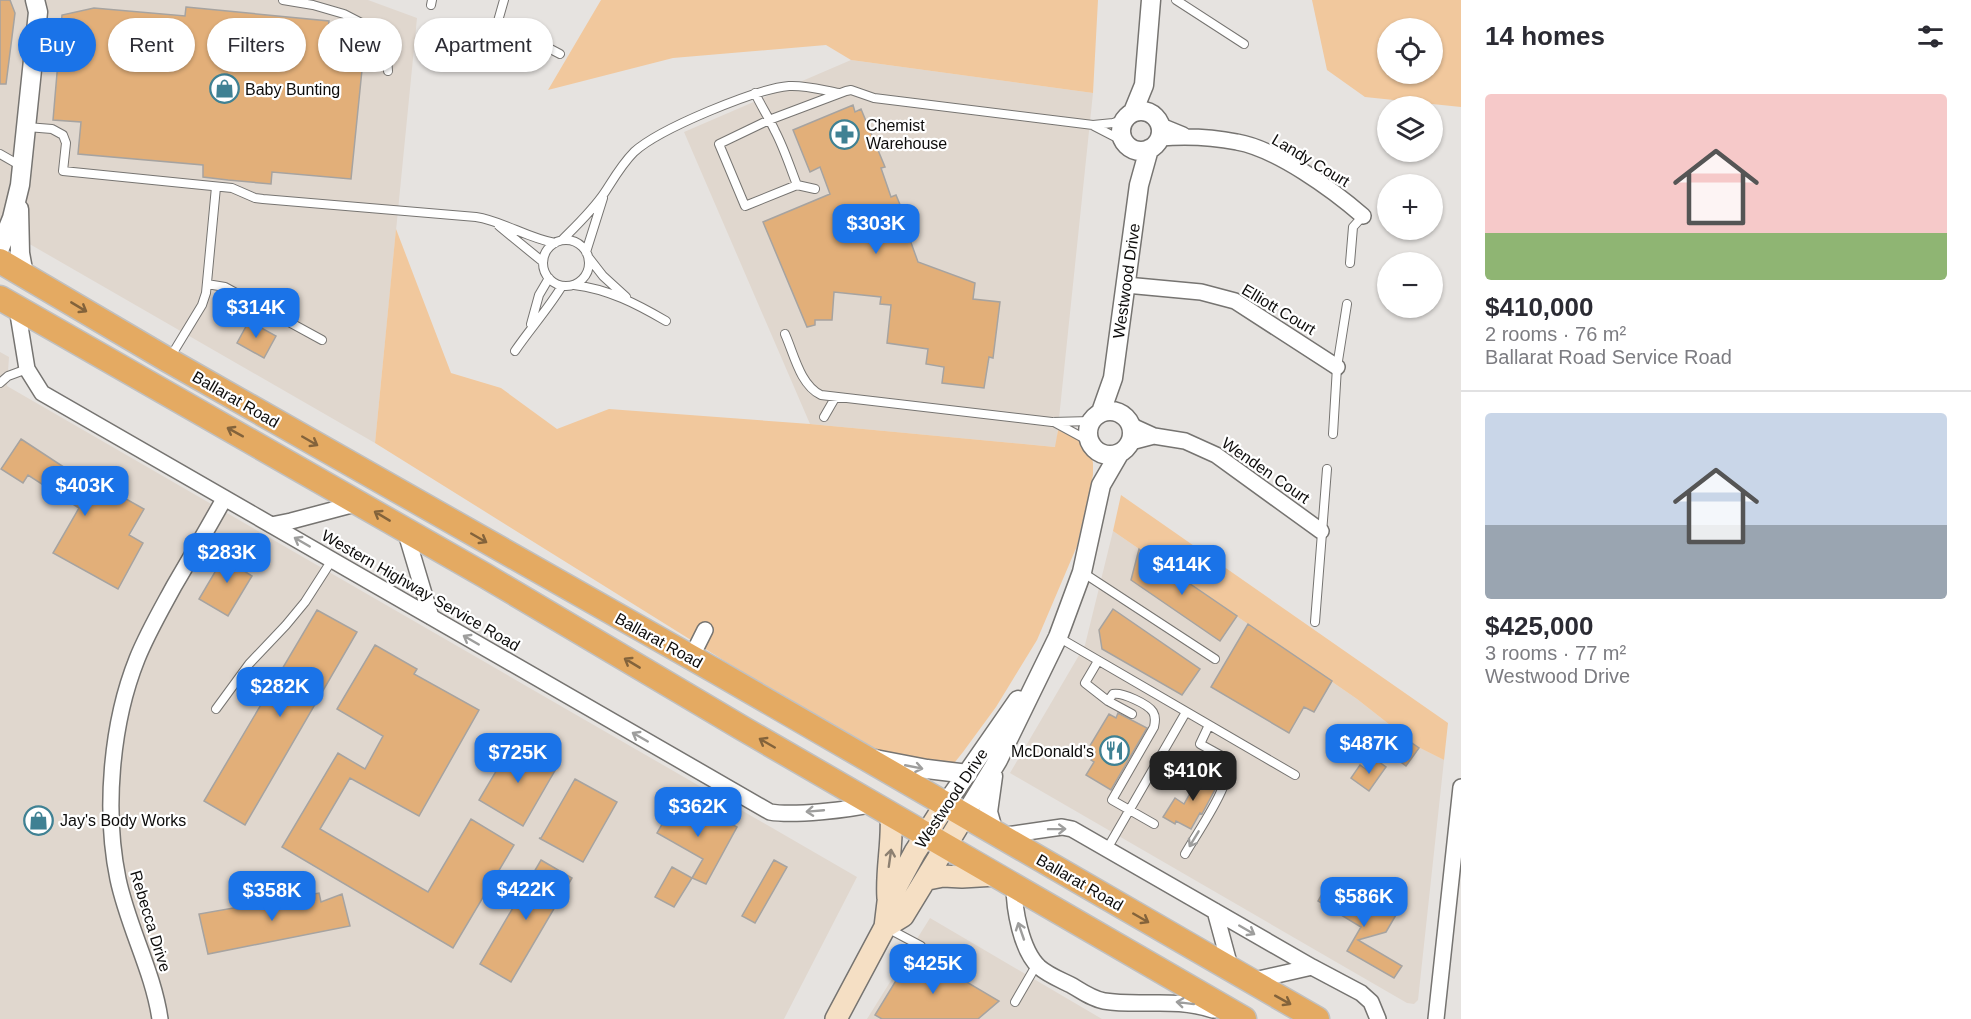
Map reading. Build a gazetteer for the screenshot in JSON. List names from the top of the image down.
{
  "streets": {
    "highway": ["Ballarat Road"],
    "main road": ["Westwood Drive"],
    "street": [
      "Landy Court",
      "Elliott Court",
      "Wenden Court",
      "Western Highway Service Road",
      "Rebecca Drive"
    ]
  },
  "crossings": [
    ["Landy Court", "Westwood Drive"],
    ["Westwood Drive", "Elliott Court"],
    ["Westwood Drive", "Ballarat Road"],
    ["Westwood Drive", "Wenden Court"],
    ["Ballarat Road", "Western Highway Service Road"],
    ["Western Highway Service Road", "Rebecca Drive"]
  ],
  "one_way": ["Western Highway Service Road"],
  "places": {
    "shop": ["Baby Bunting", "Jay's Body Works"],
    "pharmacy": ["Chemist Warehouse"],
    "restaurant": ["McDonald's"]
  },
  "page": {
    "heading": "14 homes",
    "map_buttons": ["+", "−"],
    "chip": [
      "Buy",
      "Rent",
      "Filters",
      "New",
      "Apartment"
    ],
    "list": [
      {
        "name": "$410,000",
        "note": "2 rooms · 76 m² · Ballarat Road Service Road"
      },
      {
        "name": "$425,000",
        "note": "3 rooms · 77 m² · Westwood Drive"
      }
    ],
    "price": [
      "$303K",
      "$314K",
      "$403K",
      "$283K",
      "$414K",
      "$282K",
      "$487K",
      "$725K",
      "$410K",
      "$362K",
      "$422K",
      "$358K",
      "$586K",
      "$425K"
    ]
  }
}
